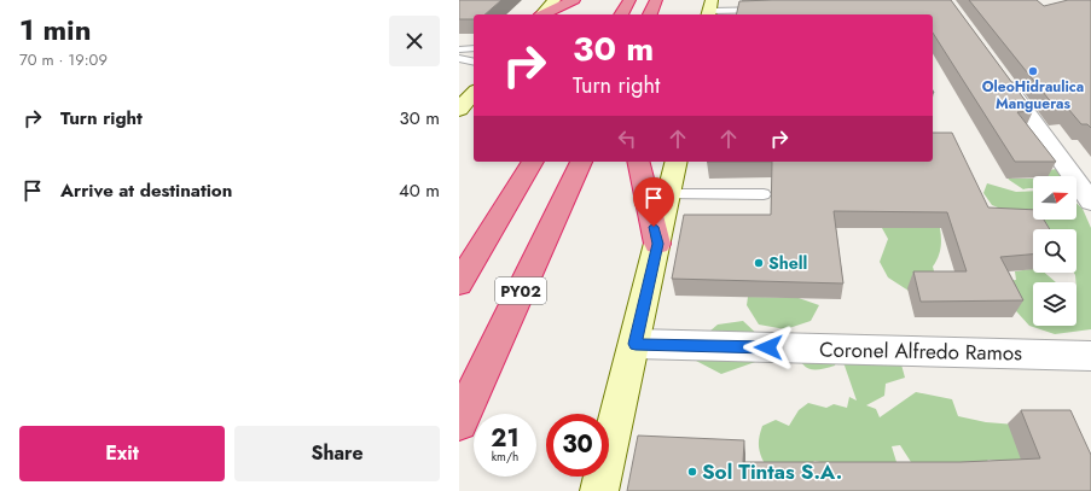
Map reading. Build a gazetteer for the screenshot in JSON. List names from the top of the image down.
{
  "streets": {
    "highway": ["PY02"],
    "street": ["Coronel Alfredo Ramos"]
  },
  "places": ["OleoHidraulica Mangueras", "Shell", "Sol Tintas S.A."],
  "north": "right",
  "page": {
    "heading": ["1 min", "70 m · 19:09"],
    "turn": ["30 m", "Turn right"],
    "list": [
      {
        "name": "Turn right",
        "value": "30 m"
      },
      {
        "name": "Arrive at destination",
        "value": "40 m"
      }
    ],
    "speed": "21 km/h",
    "limit": "30",
    "buttons": ["Exit", "Share"]
  }
}
